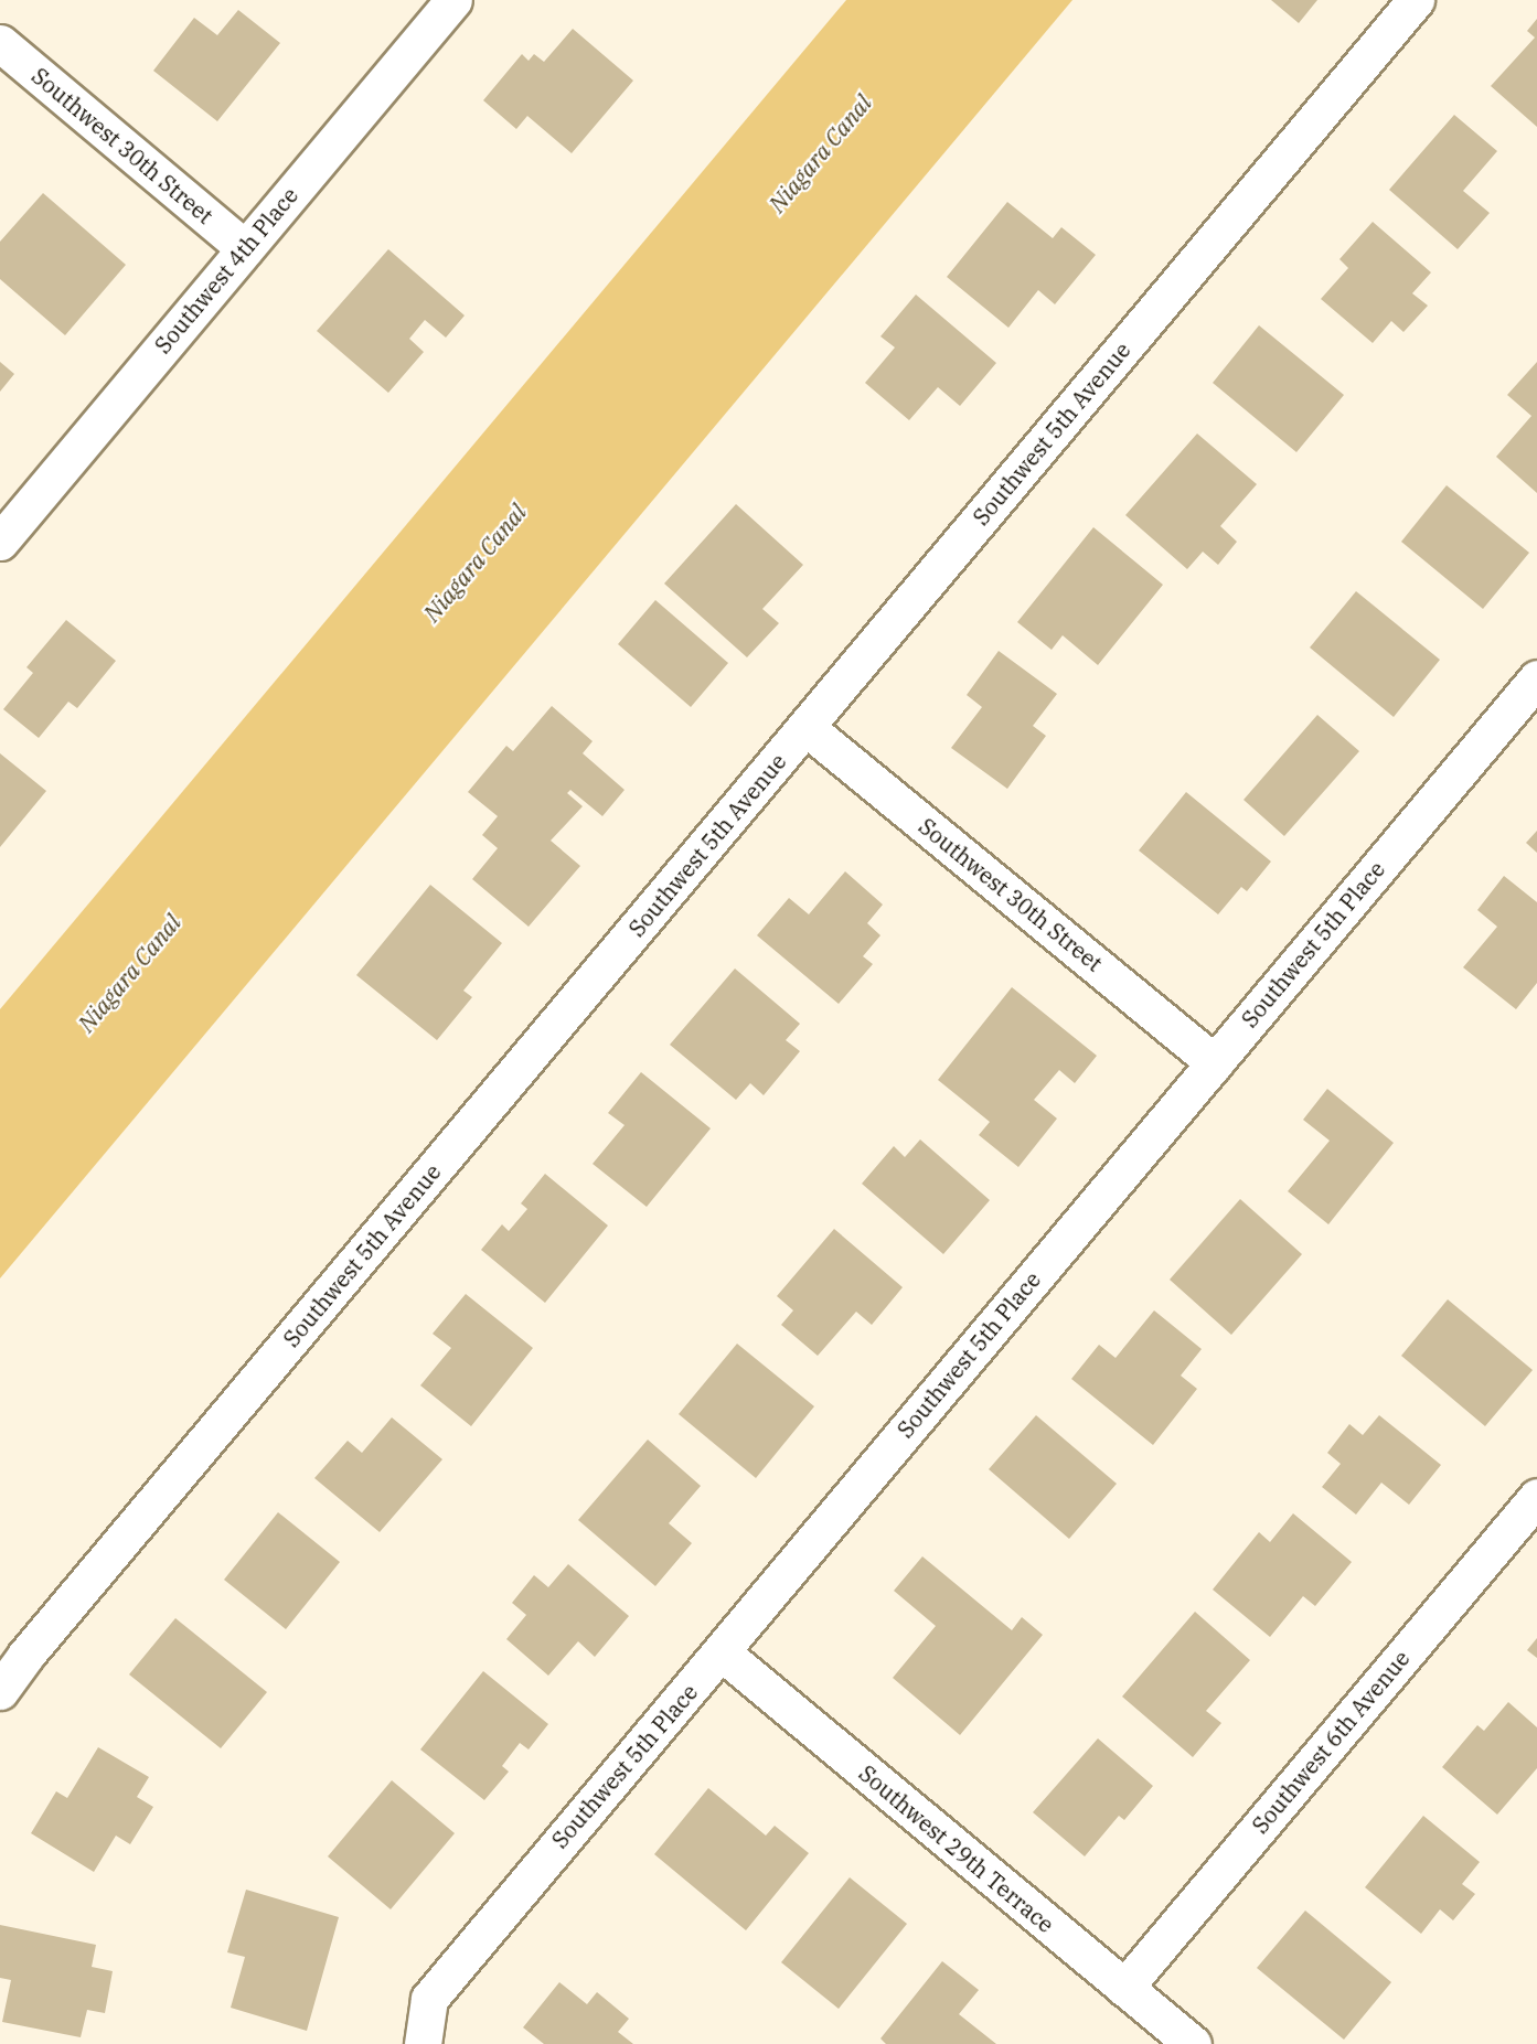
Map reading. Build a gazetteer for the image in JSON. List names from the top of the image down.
{
  "streets": {
    "street": [
      "Southwest 30th Street",
      "Southwest 4th Place",
      "Southwest 5th Avenue",
      "Southwest 5th Place",
      "Southwest 6th Avenue",
      "Southwest 29th Terrace"
    ]
  },
  "crossings": [
    ["Southwest 30th Street", "Southwest 4th Place"],
    ["Southwest 30th Street", "Southwest 5th Avenue"],
    ["Southwest 30th Street", "Southwest 5th Place"],
    ["Southwest 5th Place", "Southwest 29th Terrace"],
    ["Southwest 6th Avenue", "Southwest 29th Terrace"]
  ],
  "water": ["Niagara Canal"]
}
